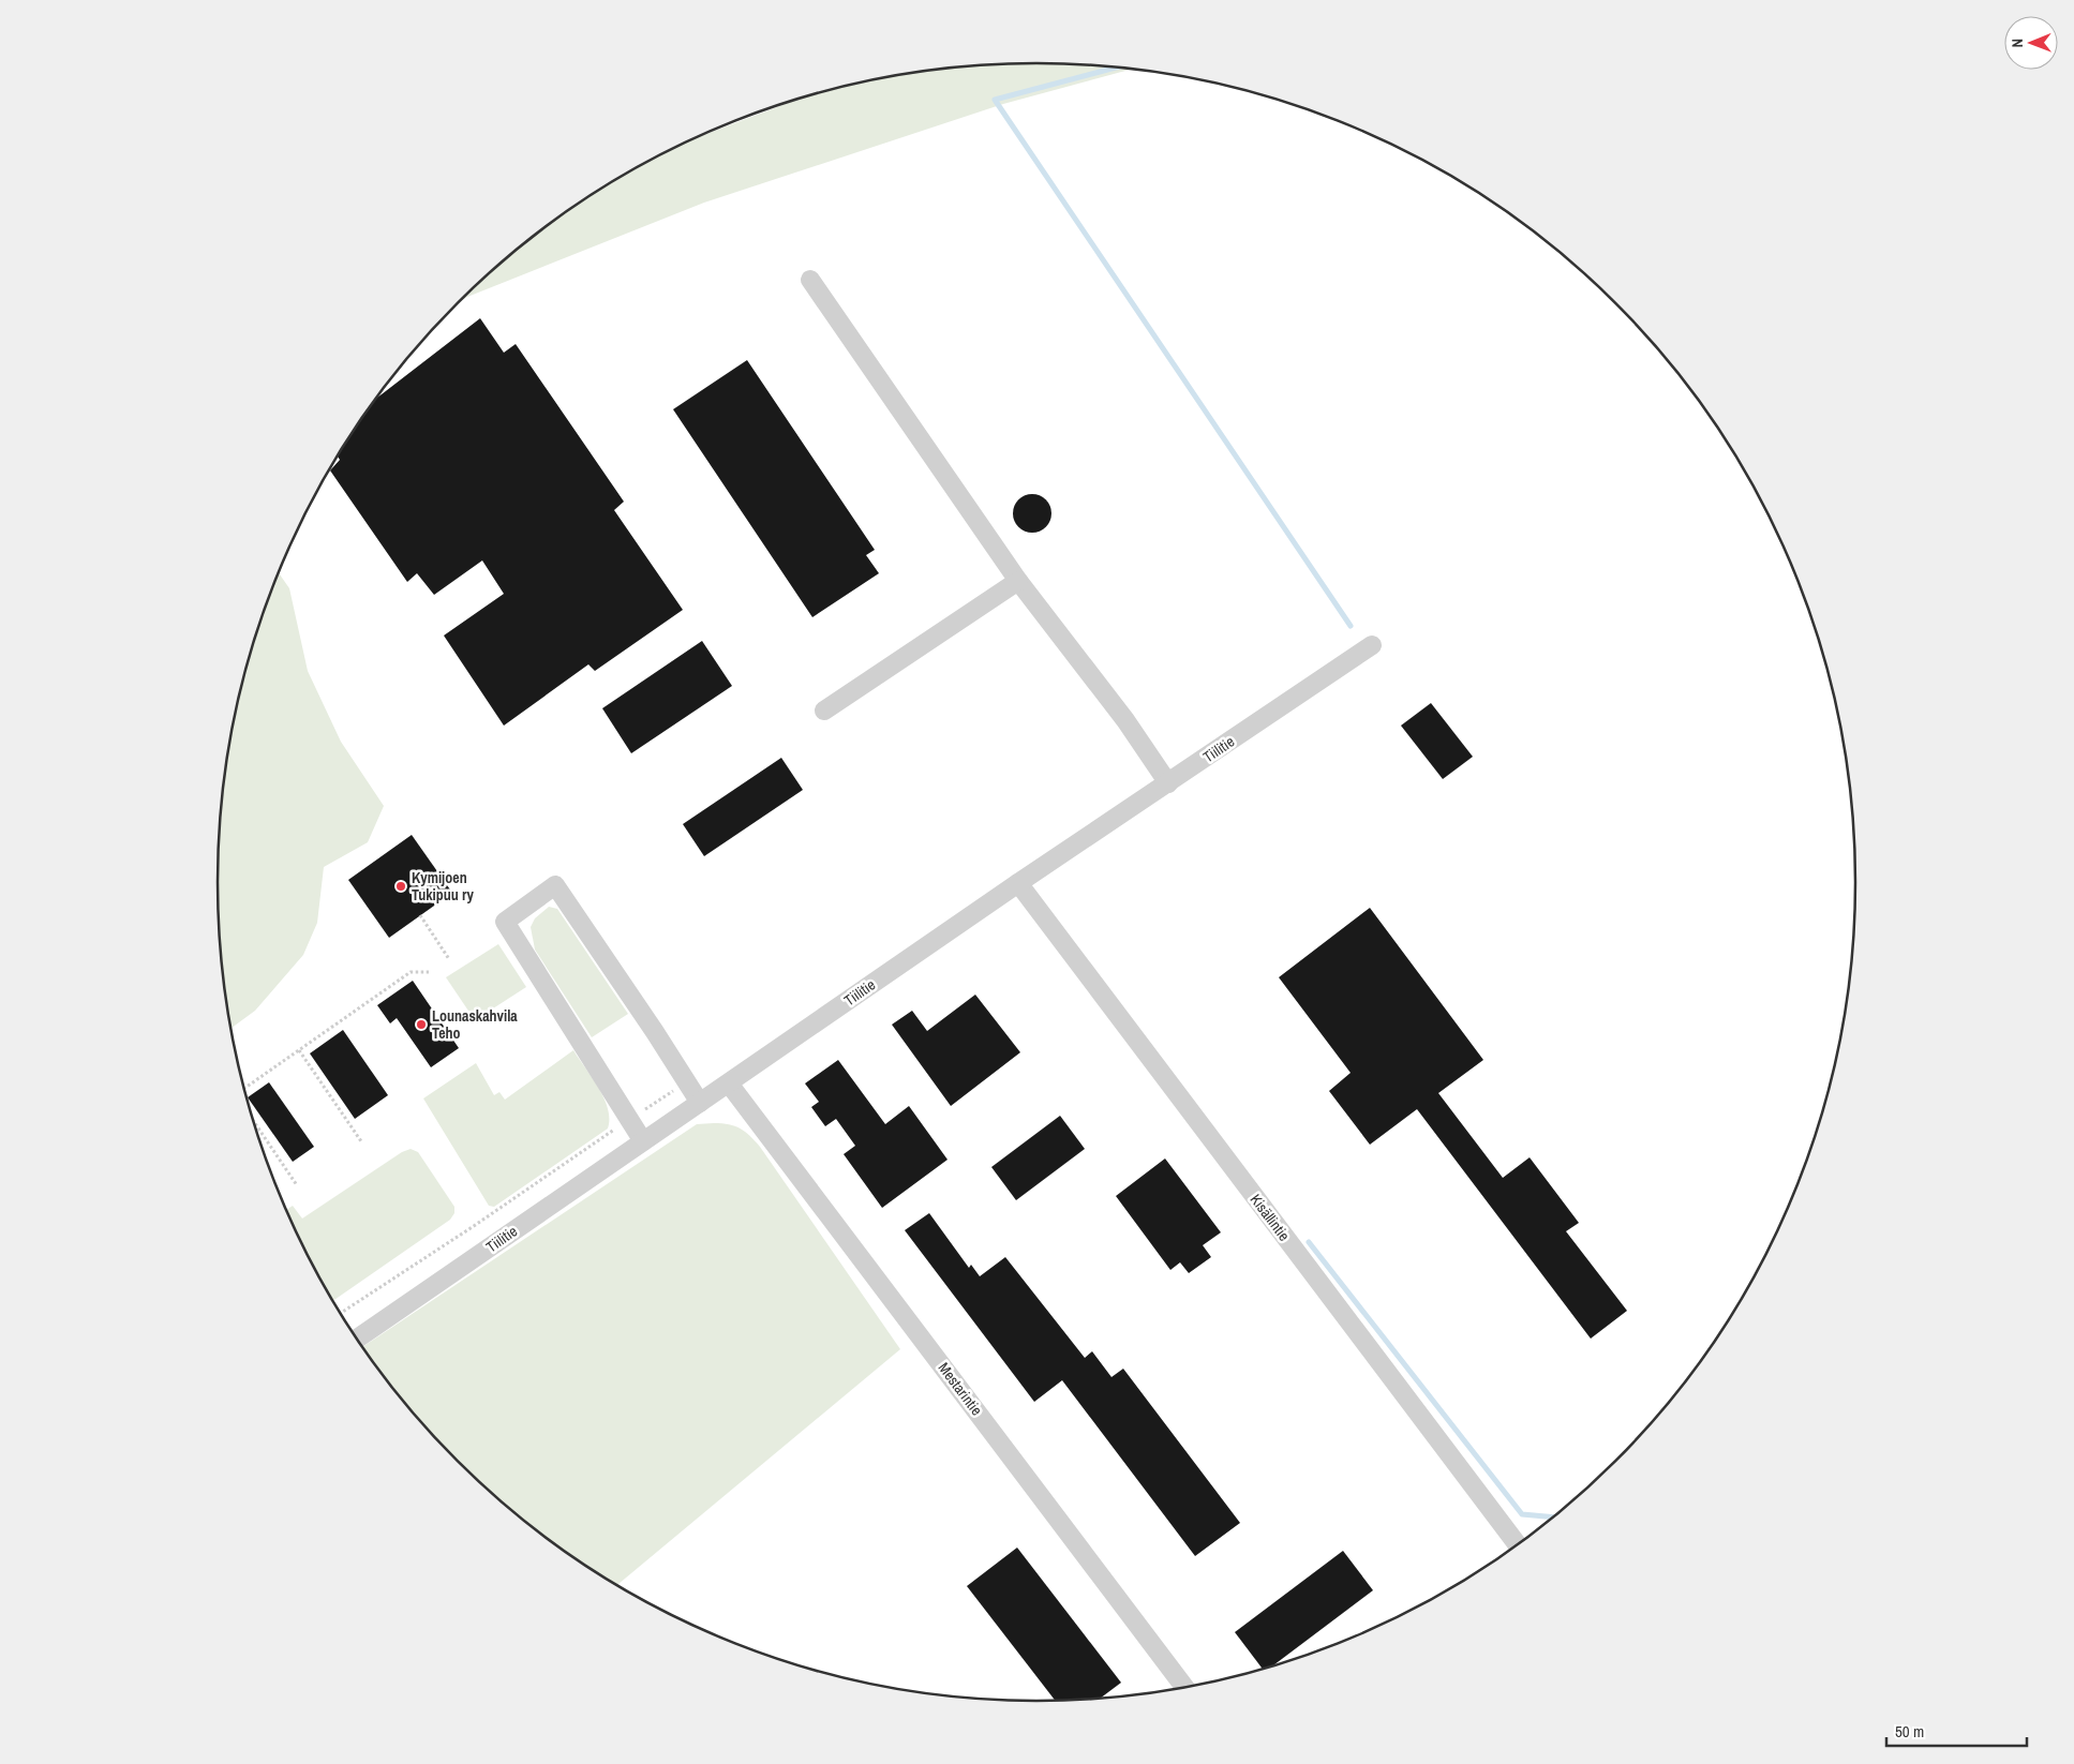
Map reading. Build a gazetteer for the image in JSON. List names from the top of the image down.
{
  "streets": {
    "street": ["Tiilitie", "Kisällintie", "Mestarintie"]
  },
  "crossings": [
    ["Tiilitie", "Kisällintie"],
    ["Tiilitie", "Mestarintie"]
  ],
  "places": ["Kymijoen Tukipuu ry", "Lounaskahvila Teho"],
  "scale_bar": "50 m",
  "north": "left"
}
